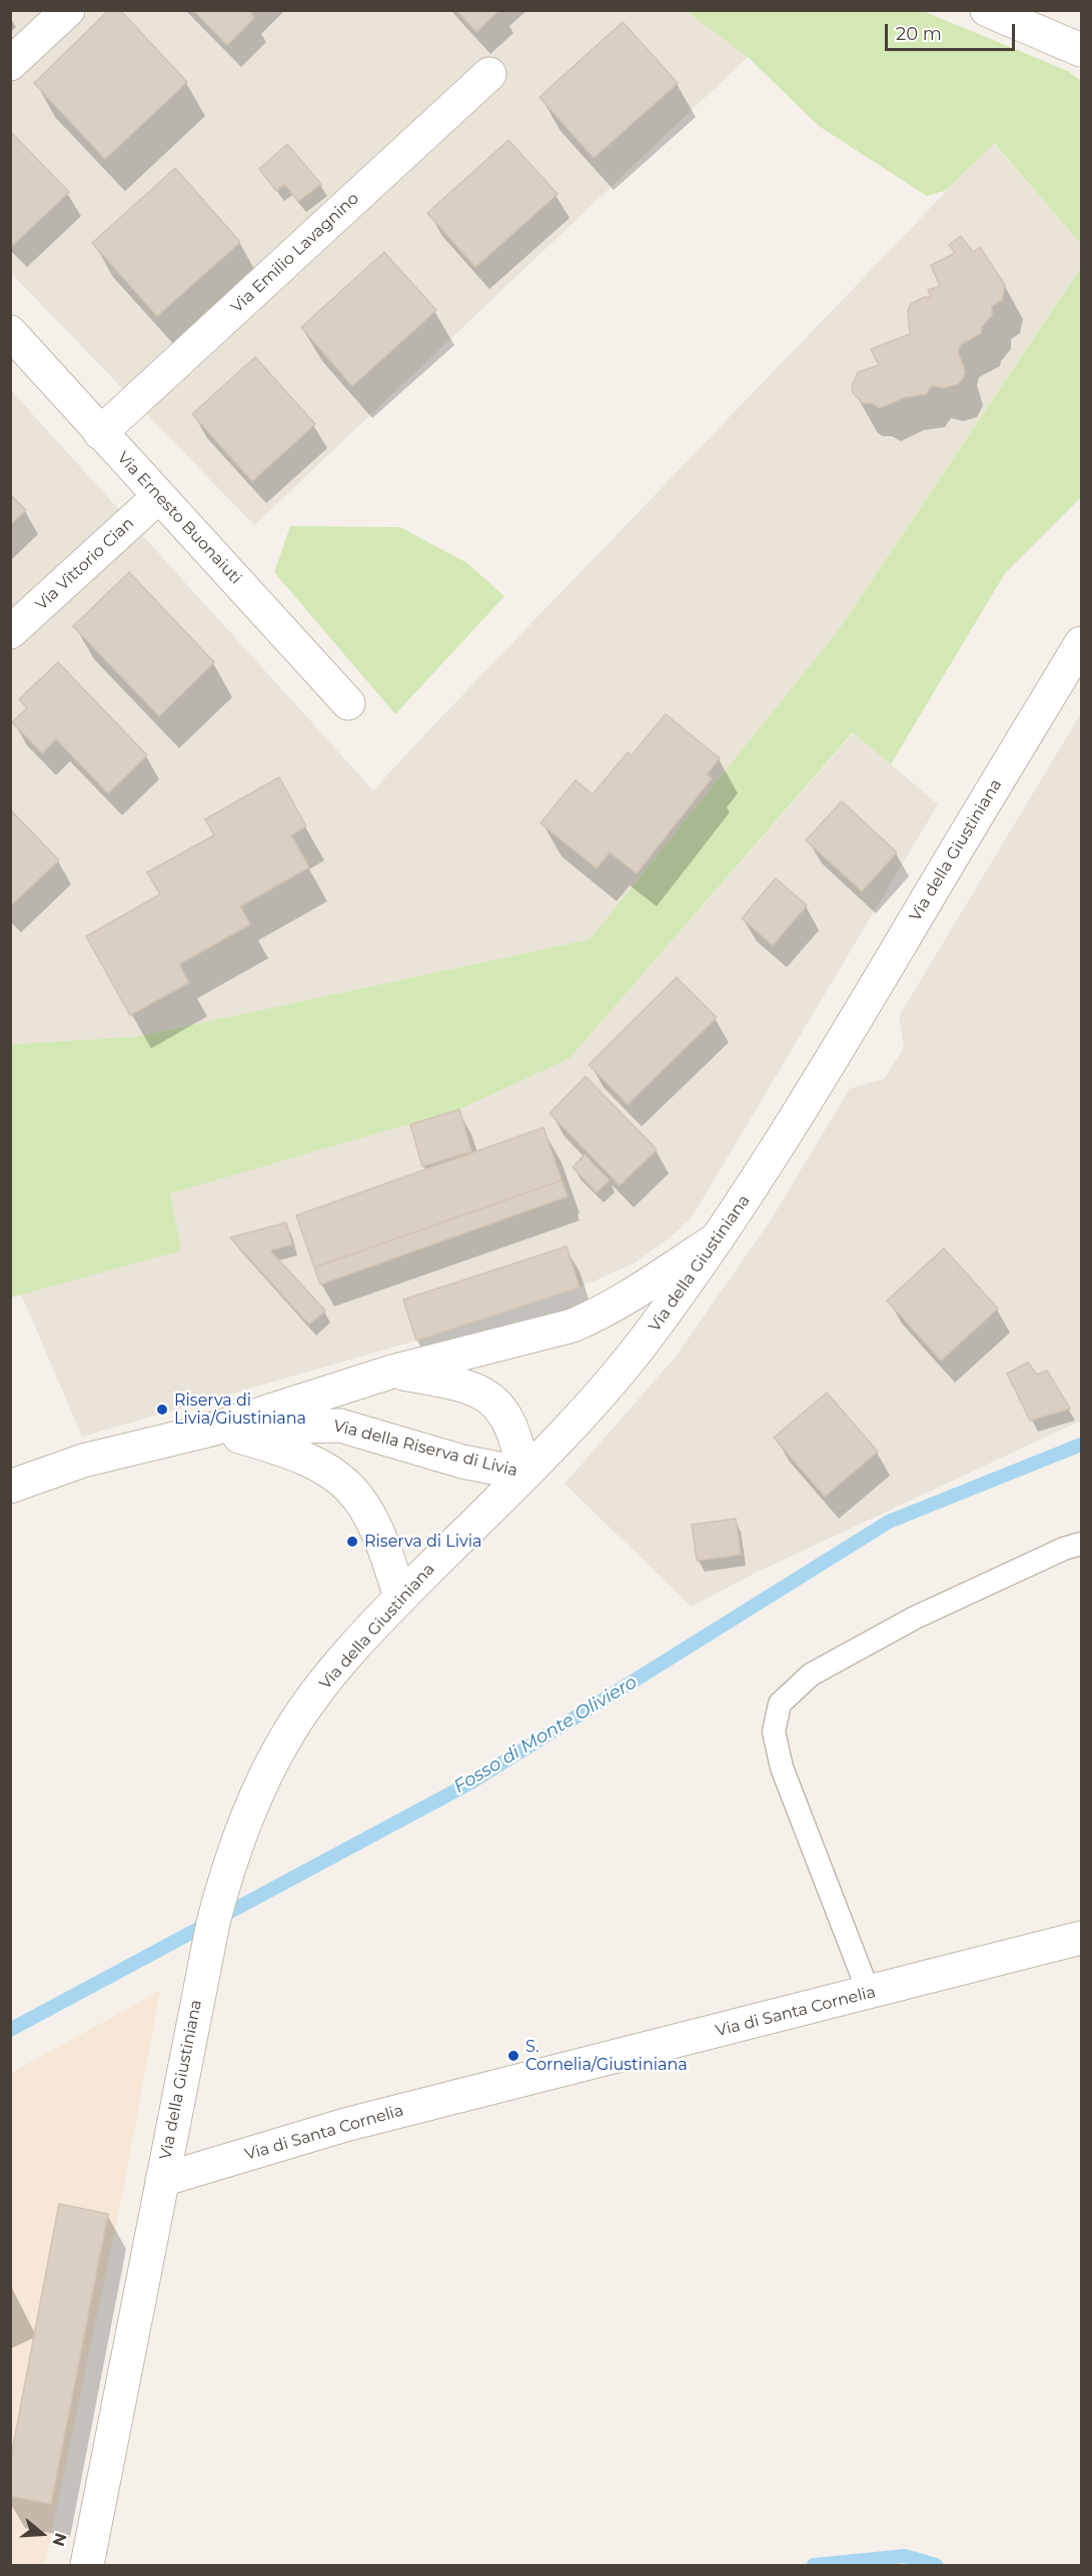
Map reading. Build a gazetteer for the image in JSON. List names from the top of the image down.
{
  "streets": {
    "street": [
      "Via Emilio Lavagnino",
      "Via Ernesto Buonaiuti",
      "Via Vittorio Cian",
      "Via della Giustiniana",
      "Via della Riserva di Livia",
      "Via di Santa Cornelia"
    ]
  },
  "crossings": [
    ["Via Emilio Lavagnino", "Via Ernesto Buonaiuti"],
    ["Via Ernesto Buonaiuti", "Via Vittorio Cian"],
    ["Via della Giustiniana", "Via della Riserva di Livia"],
    ["Via della Giustiniana", "Via di Santa Cornelia"]
  ],
  "water": ["Fosso di Monte Oliviero"],
  "places": ["Riserva di Livia/Giustiniana", "Riserva di Livia", "S. Cornelia/Giustiniana"],
  "scale_bar": "20 m",
  "north": "right"
}
